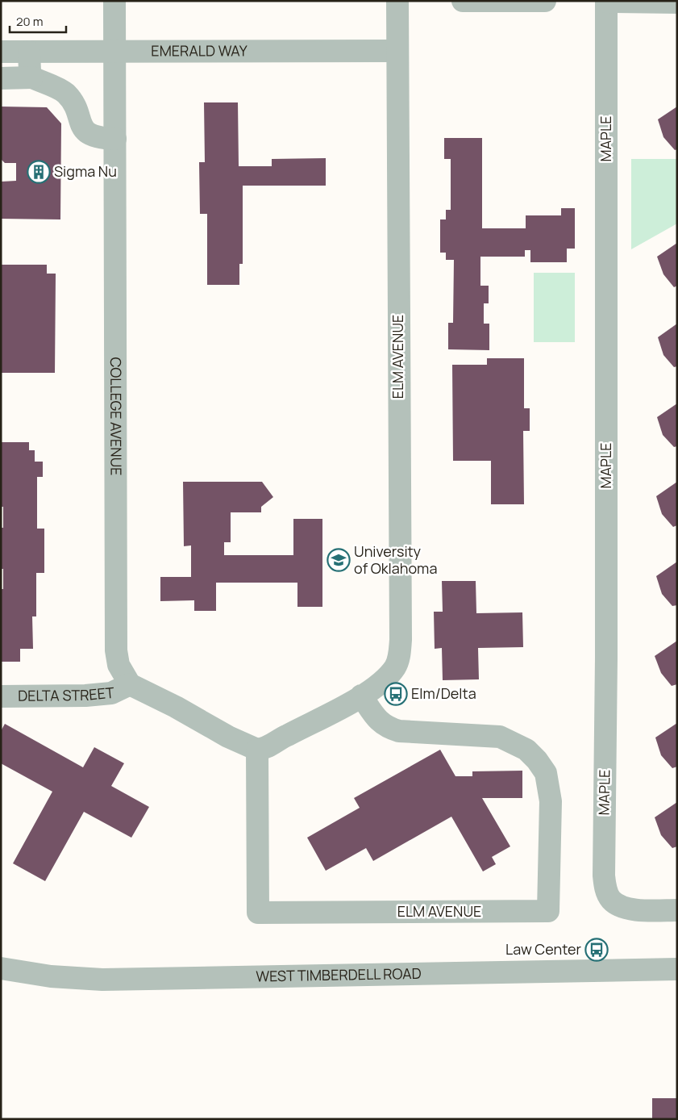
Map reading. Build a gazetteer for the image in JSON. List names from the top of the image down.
{
  "streets": {
    "street": [
      "EMERALD WAY",
      "MAPLE",
      "ELM AVENUE",
      "COLLEGE AVENUE",
      "DELTA STREET",
      "WEST TIMBERDELL ROAD"
    ]
  },
  "crossings": [
    ["EMERALD WAY", "ELM AVENUE"],
    ["EMERALD WAY", "COLLEGE AVENUE"],
    ["COLLEGE AVENUE", "DELTA STREET"]
  ],
  "places": {
    "building": ["Sigma Nu"],
    "school or university": ["University of Oklahoma"],
    "bus stop": ["Elm/Delta", "Law Center"]
  },
  "scale_bar": "20 m"
}
